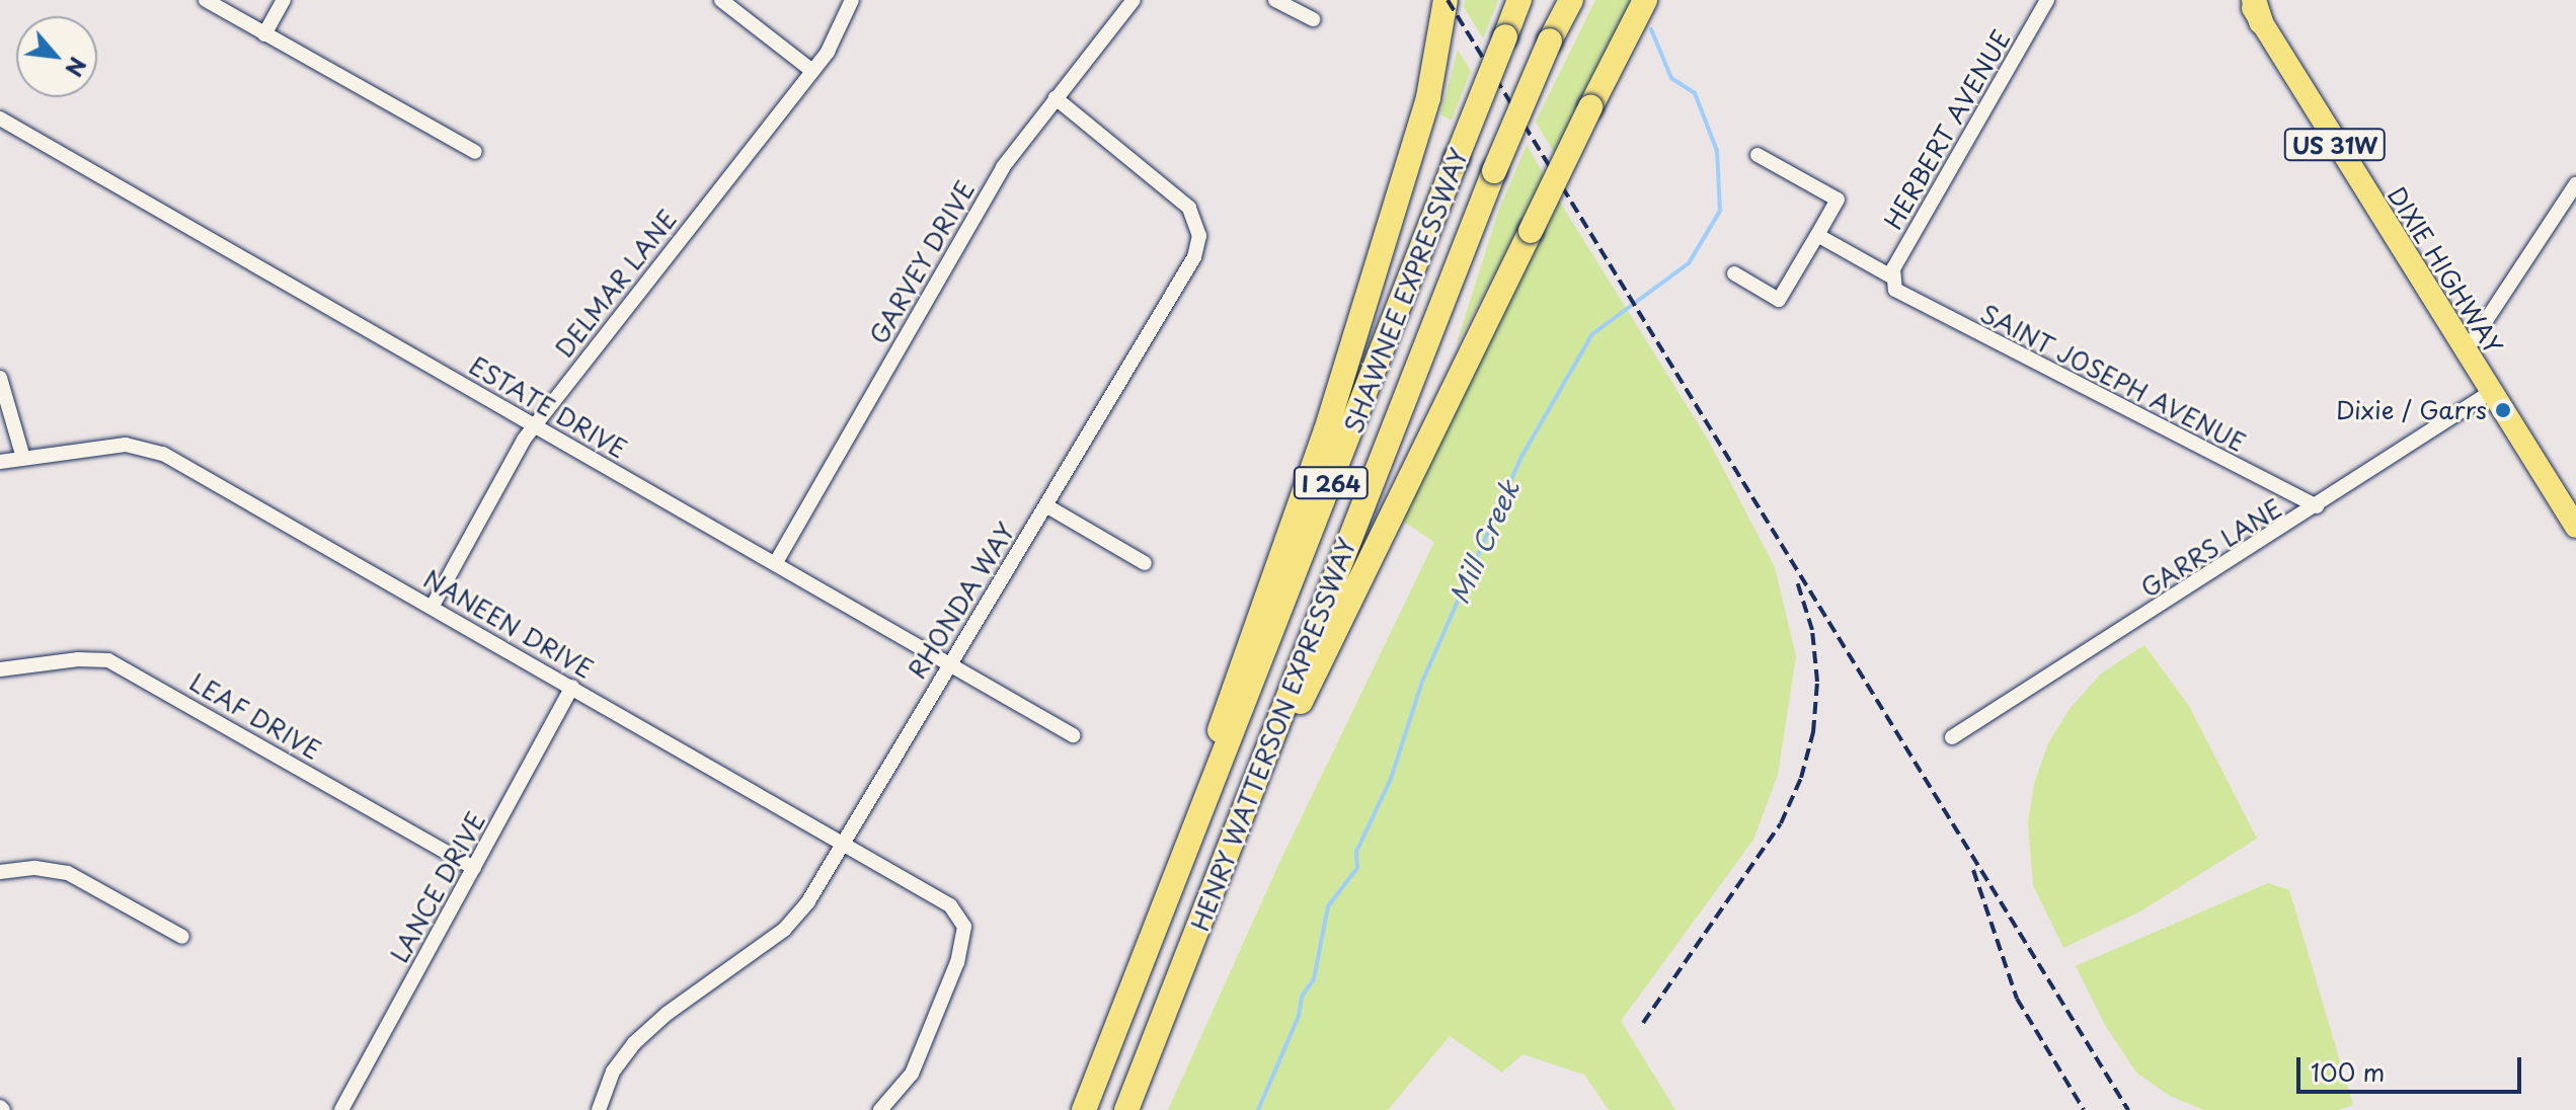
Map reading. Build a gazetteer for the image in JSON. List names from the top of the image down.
{
  "streets": {
    "highway": ["SHAWNEE EXPRESSWAY", "I 264", "HENRY WATTERSON EXPRESSWAY"],
    "main road": ["US 31W", "DIXIE HIGHWAY"],
    "street": [
      "HERBERT AVENUE",
      "GARVEY DRIVE",
      "DELMAR LANE",
      "SAINT JOSEPH AVENUE",
      "ESTATE DRIVE",
      "GARRS LANE",
      "RHONDA WAY",
      "NANEEN DRIVE",
      "LEAF DRIVE",
      "LANCE DRIVE"
    ]
  },
  "crossings": [
    ["HERBERT AVENUE", "SAINT JOSEPH AVENUE"],
    ["GARVEY DRIVE", "ESTATE DRIVE"],
    ["GARVEY DRIVE", "RHONDA WAY"],
    ["DIXIE HIGHWAY", "GARRS LANE"],
    ["DELMAR LANE", "ESTATE DRIVE"],
    ["DELMAR LANE", "NANEEN DRIVE"],
    ["SHAWNEE EXPRESSWAY", "HENRY WATTERSON EXPRESSWAY"],
    ["SAINT JOSEPH AVENUE", "GARRS LANE"],
    ["ESTATE DRIVE", "RHONDA WAY"],
    ["RHONDA WAY", "NANEEN DRIVE"],
    ["NANEEN DRIVE", "LANCE DRIVE"],
    ["LEAF DRIVE", "LANCE DRIVE"]
  ],
  "water": ["Mill Creek"],
  "places": ["Dixie / Garrs"],
  "scale_bar": "100 m",
  "north": "bottom right"
}
